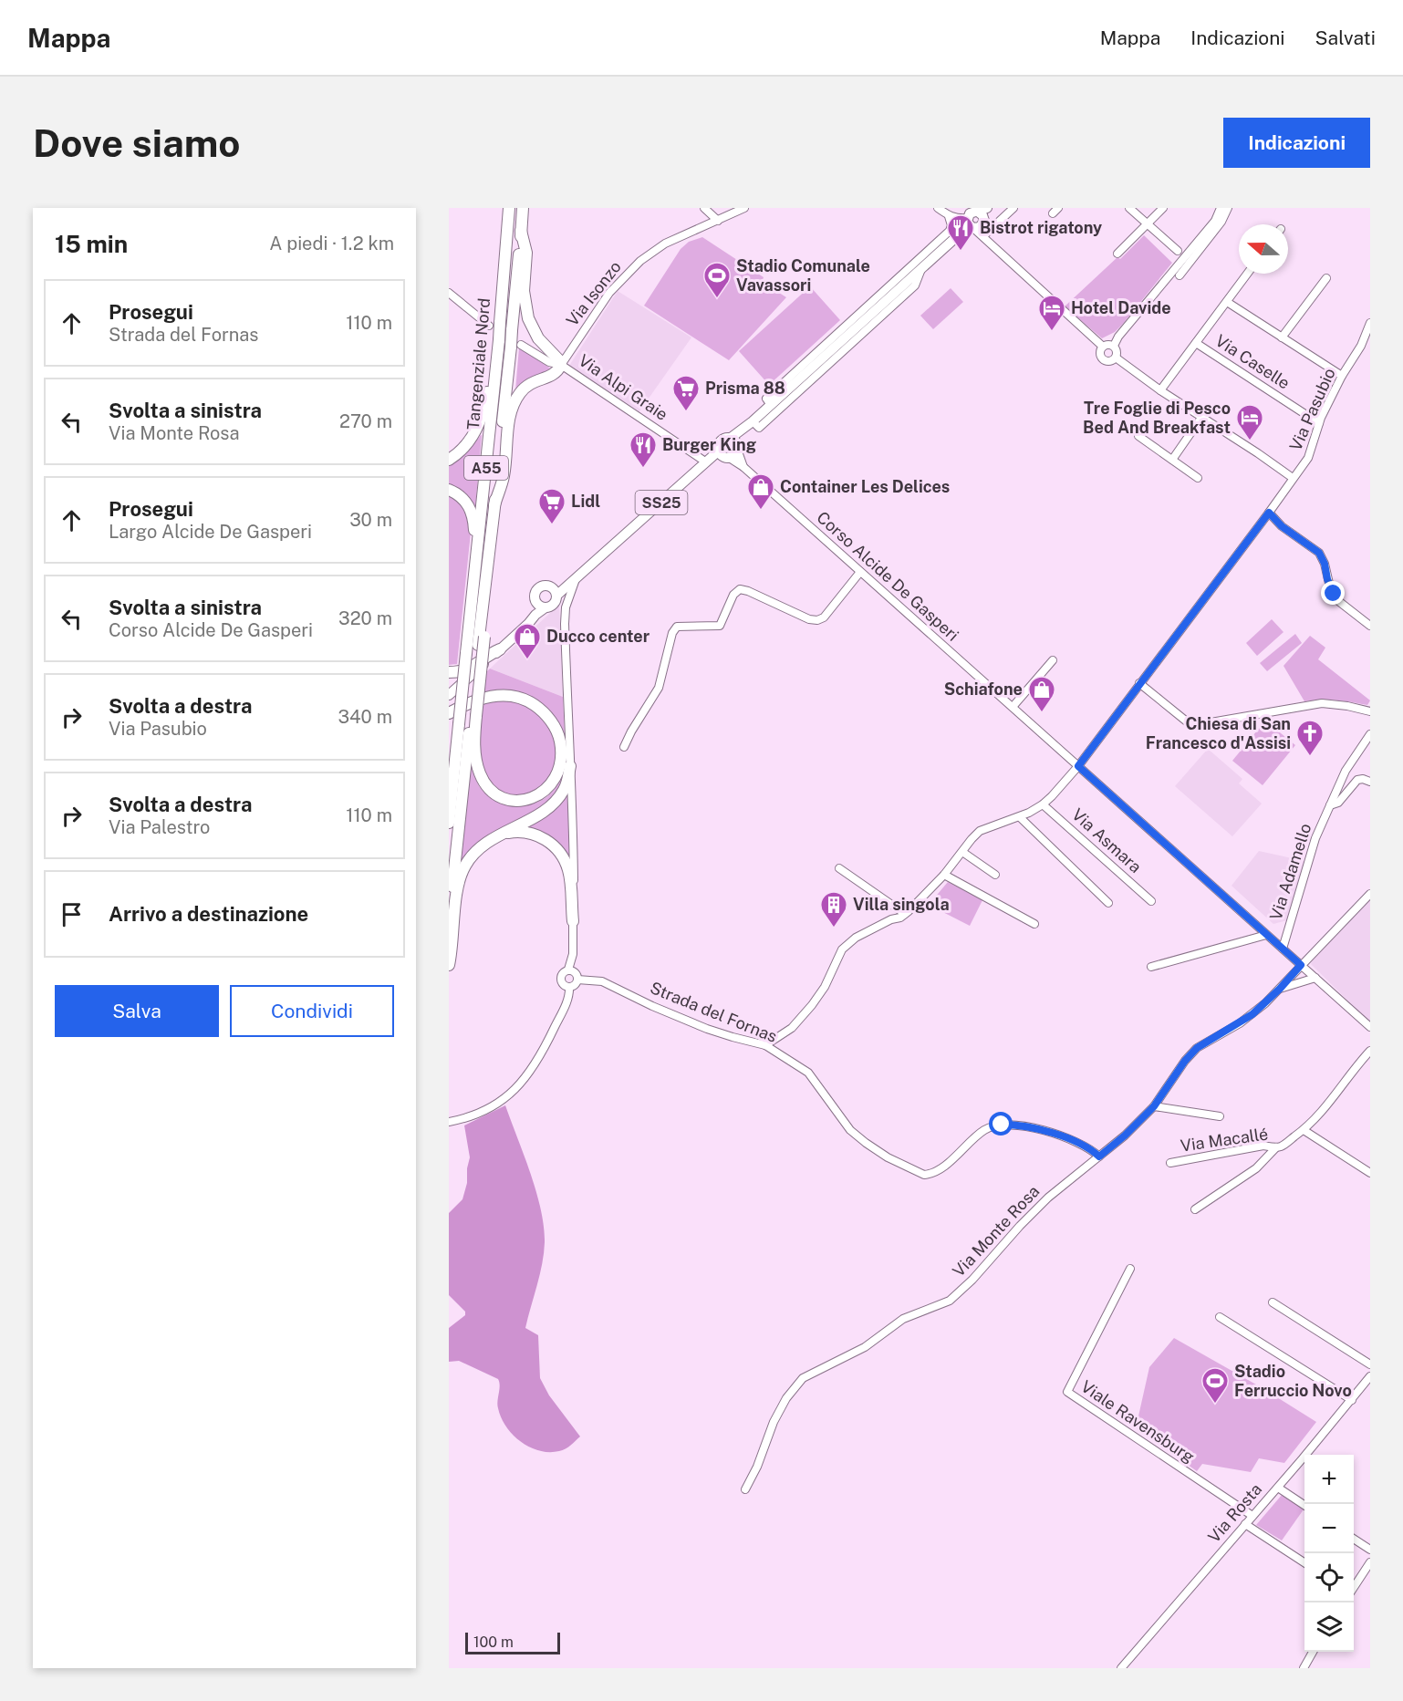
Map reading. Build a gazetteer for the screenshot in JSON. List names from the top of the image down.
{
  "streets": {
    "highway": ["Tangenziale Nord", "A55"],
    "main road": ["SS25"],
    "street": [
      "Via Isonzo",
      "Via Caselle",
      "Via Alpi Graie",
      "Via Pasubio",
      "Corso Alcide De Gasperi",
      "Via Asmara",
      "Via Adamello",
      "Strada del Fornas",
      "Via Macallé",
      "Via Monte Rosa",
      "Viale Ravensburg",
      "Via Rosta"
    ]
  },
  "crossings": [
    ["Via Isonzo", "Via Alpi Graie"],
    ["Via Caselle", "Via Pasubio"],
    ["Tangenziale Nord", "Via Alpi Graie"],
    ["Via Alpi Graie", "SS25"],
    ["Via Pasubio", "Corso Alcide De Gasperi"],
    ["Via Pasubio", "Via Asmara"],
    ["Via Pasubio", "Strada del Fornas"],
    ["SS25", "Corso Alcide De Gasperi"],
    ["Corso Alcide De Gasperi", "Via Adamello"],
    ["Corso Alcide De Gasperi", "Via Monte Rosa"],
    ["Strada del Fornas", "Via Monte Rosa"],
    ["Viale Ravensburg", "Via Rosta"]
  ],
  "places": {
    "restaurant": ["Bistrot rigatony", "Burger King"],
    "sports": ["Stadio Comunale Vavassori", "Stadio Ferruccio Novo"],
    "hotel": ["Hotel Davide", "Tre Foglie di Pesco Bed And Breakfast"],
    "supermarket": ["Prisma 88", "Lidl"],
    "shop": ["Container Les Delices", "Ducco center", "Schiafone"],
    "church": ["Chiesa di San Francesco d'Assisi"],
    "building": ["Villa singola"]
  },
  "scale_bar": "100 m",
  "north": "left",
  "page": {
    "header": "Mappa",
    "nav": ["Mappa", "Indicazioni", "Salvati"],
    "buttons": [
      "Indicazioni",
      ["Salva", "Condividi"]
    ],
    "title": "Dove siamo",
    "heading": ["15 min", "A piedi · 1.2 km"],
    "list": [
      ["Prosegui", "Strada del Fornas", "110 m"],
      ["Svolta a sinistra", "Via Monte Rosa", "270 m"],
      ["Prosegui", "Largo Alcide De Gasperi", "30 m"],
      ["Svolta a sinistra", "Corso Alcide De Gasperi", "320 m"],
      ["Svolta a destra", "Via Pasubio", "340 m"],
      ["Svolta a destra", "Via Palestro", "110 m"],
      "Arrivo a destinazione"
    ],
    "map_buttons": ["+", "−"],
    "scale": "100 m"
  }
}
